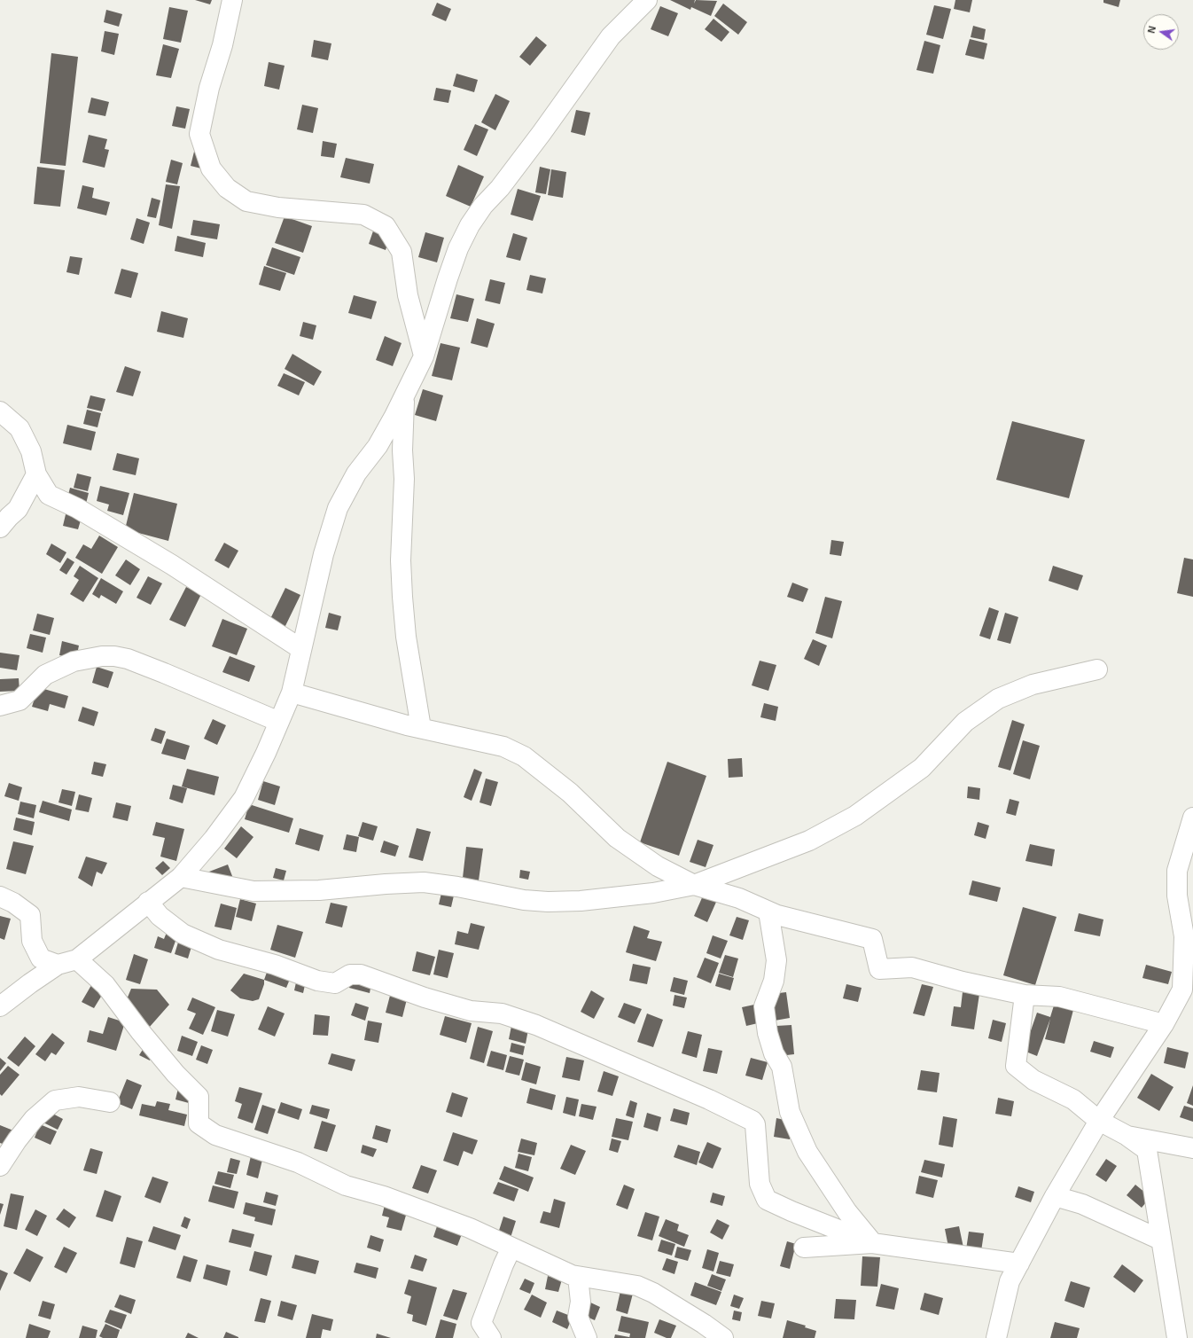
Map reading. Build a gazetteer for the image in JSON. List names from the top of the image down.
{
  "north": "left"
}
